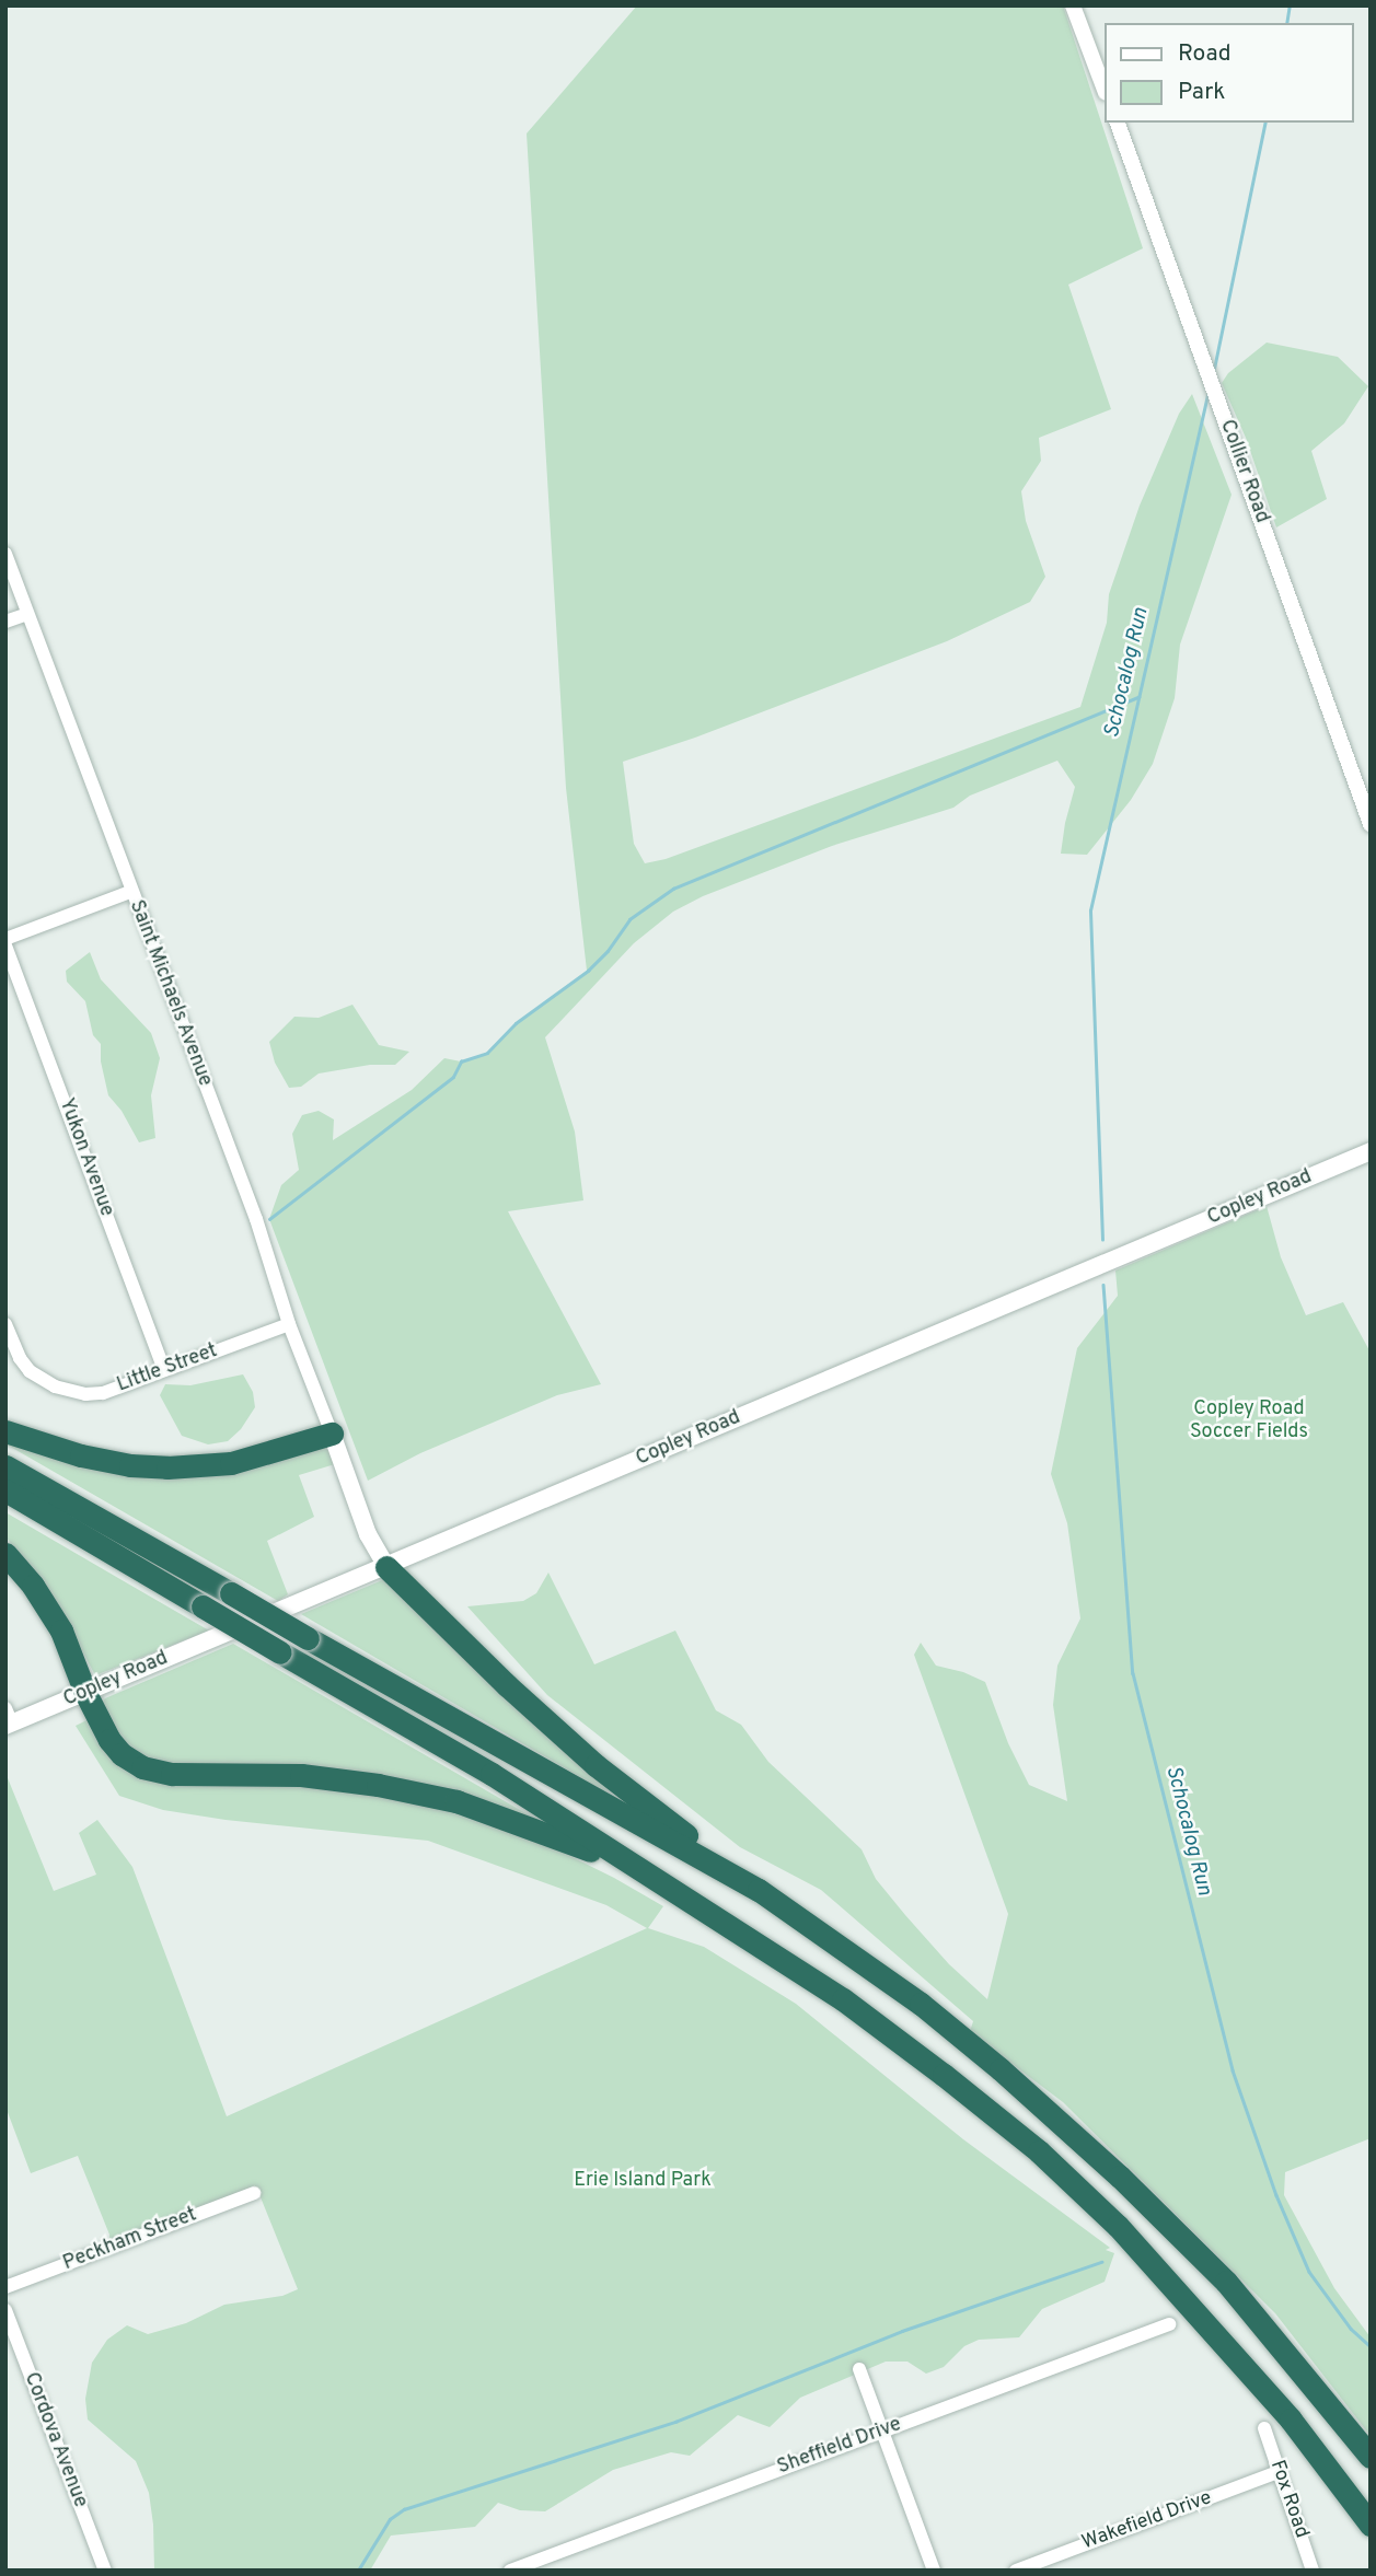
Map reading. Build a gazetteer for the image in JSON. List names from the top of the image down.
{
  "streets": {
    "main road": ["Copley Road"],
    "street": [
      "Collier Road",
      "Saint Michaels Avenue",
      "Yukon Avenue",
      "Little Street",
      "Peckham Street",
      "Cordova Avenue",
      "Sheffield Drive",
      "Fox Road",
      "Wakefield Drive"
    ]
  },
  "crossings": [
    ["Saint Michaels Avenue", "Little Street"],
    ["Yukon Avenue", "Little Street"],
    ["Fox Road", "Wakefield Drive"]
  ],
  "water": ["Schocalog Run"],
  "parks": ["Copley Road Soccer Fields", "Erie Island Park"],
  "legend": ["Road", "Park"]
}
